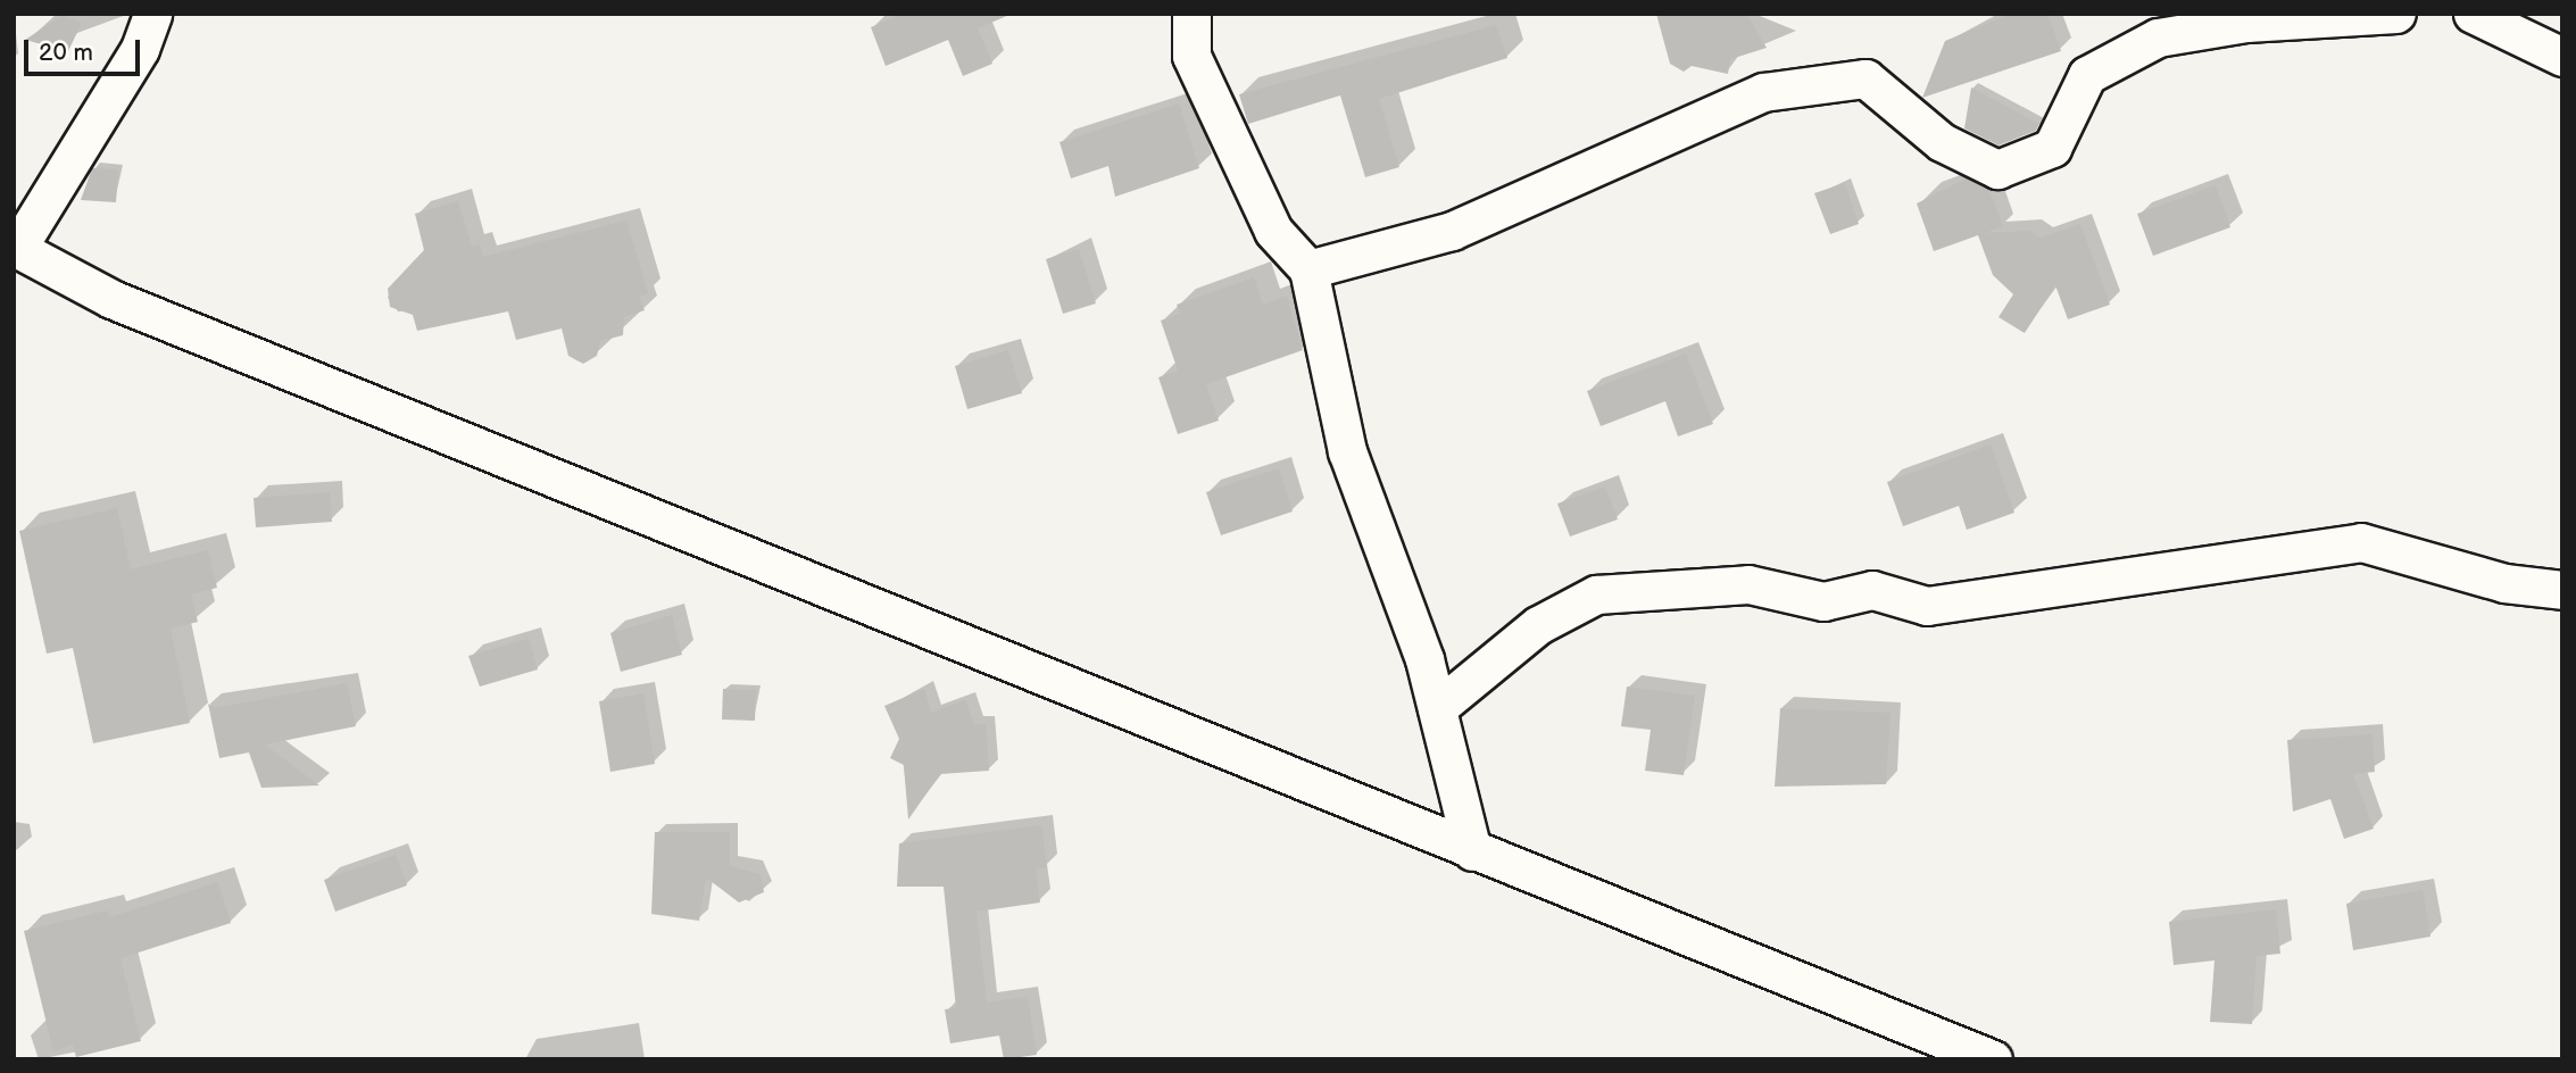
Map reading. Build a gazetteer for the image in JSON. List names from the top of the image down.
{
  "scale_bar": "20 m"
}
